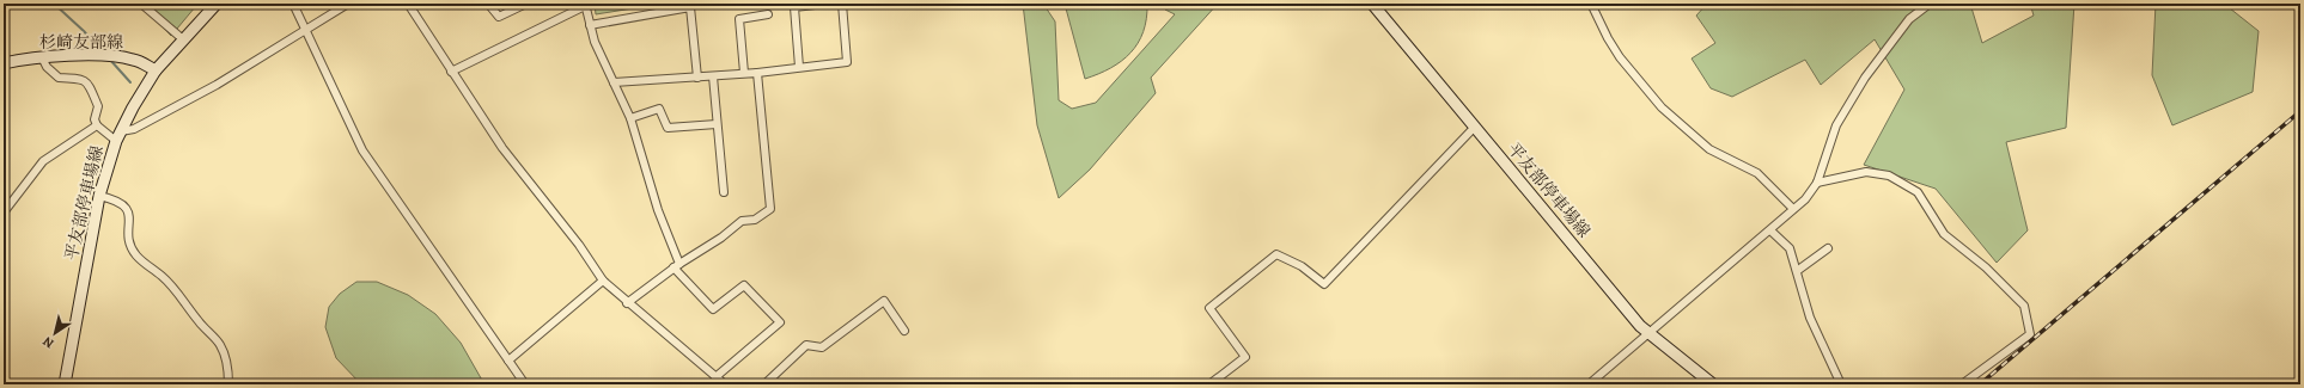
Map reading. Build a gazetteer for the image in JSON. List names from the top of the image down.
{
  "streets": {
    "main road": ["杉崎友部線", "平友部停車場線"]
  },
  "crossings": [
    ["杉崎友部線", "平友部停車場線"]
  ],
  "north": "bottom left"
}
